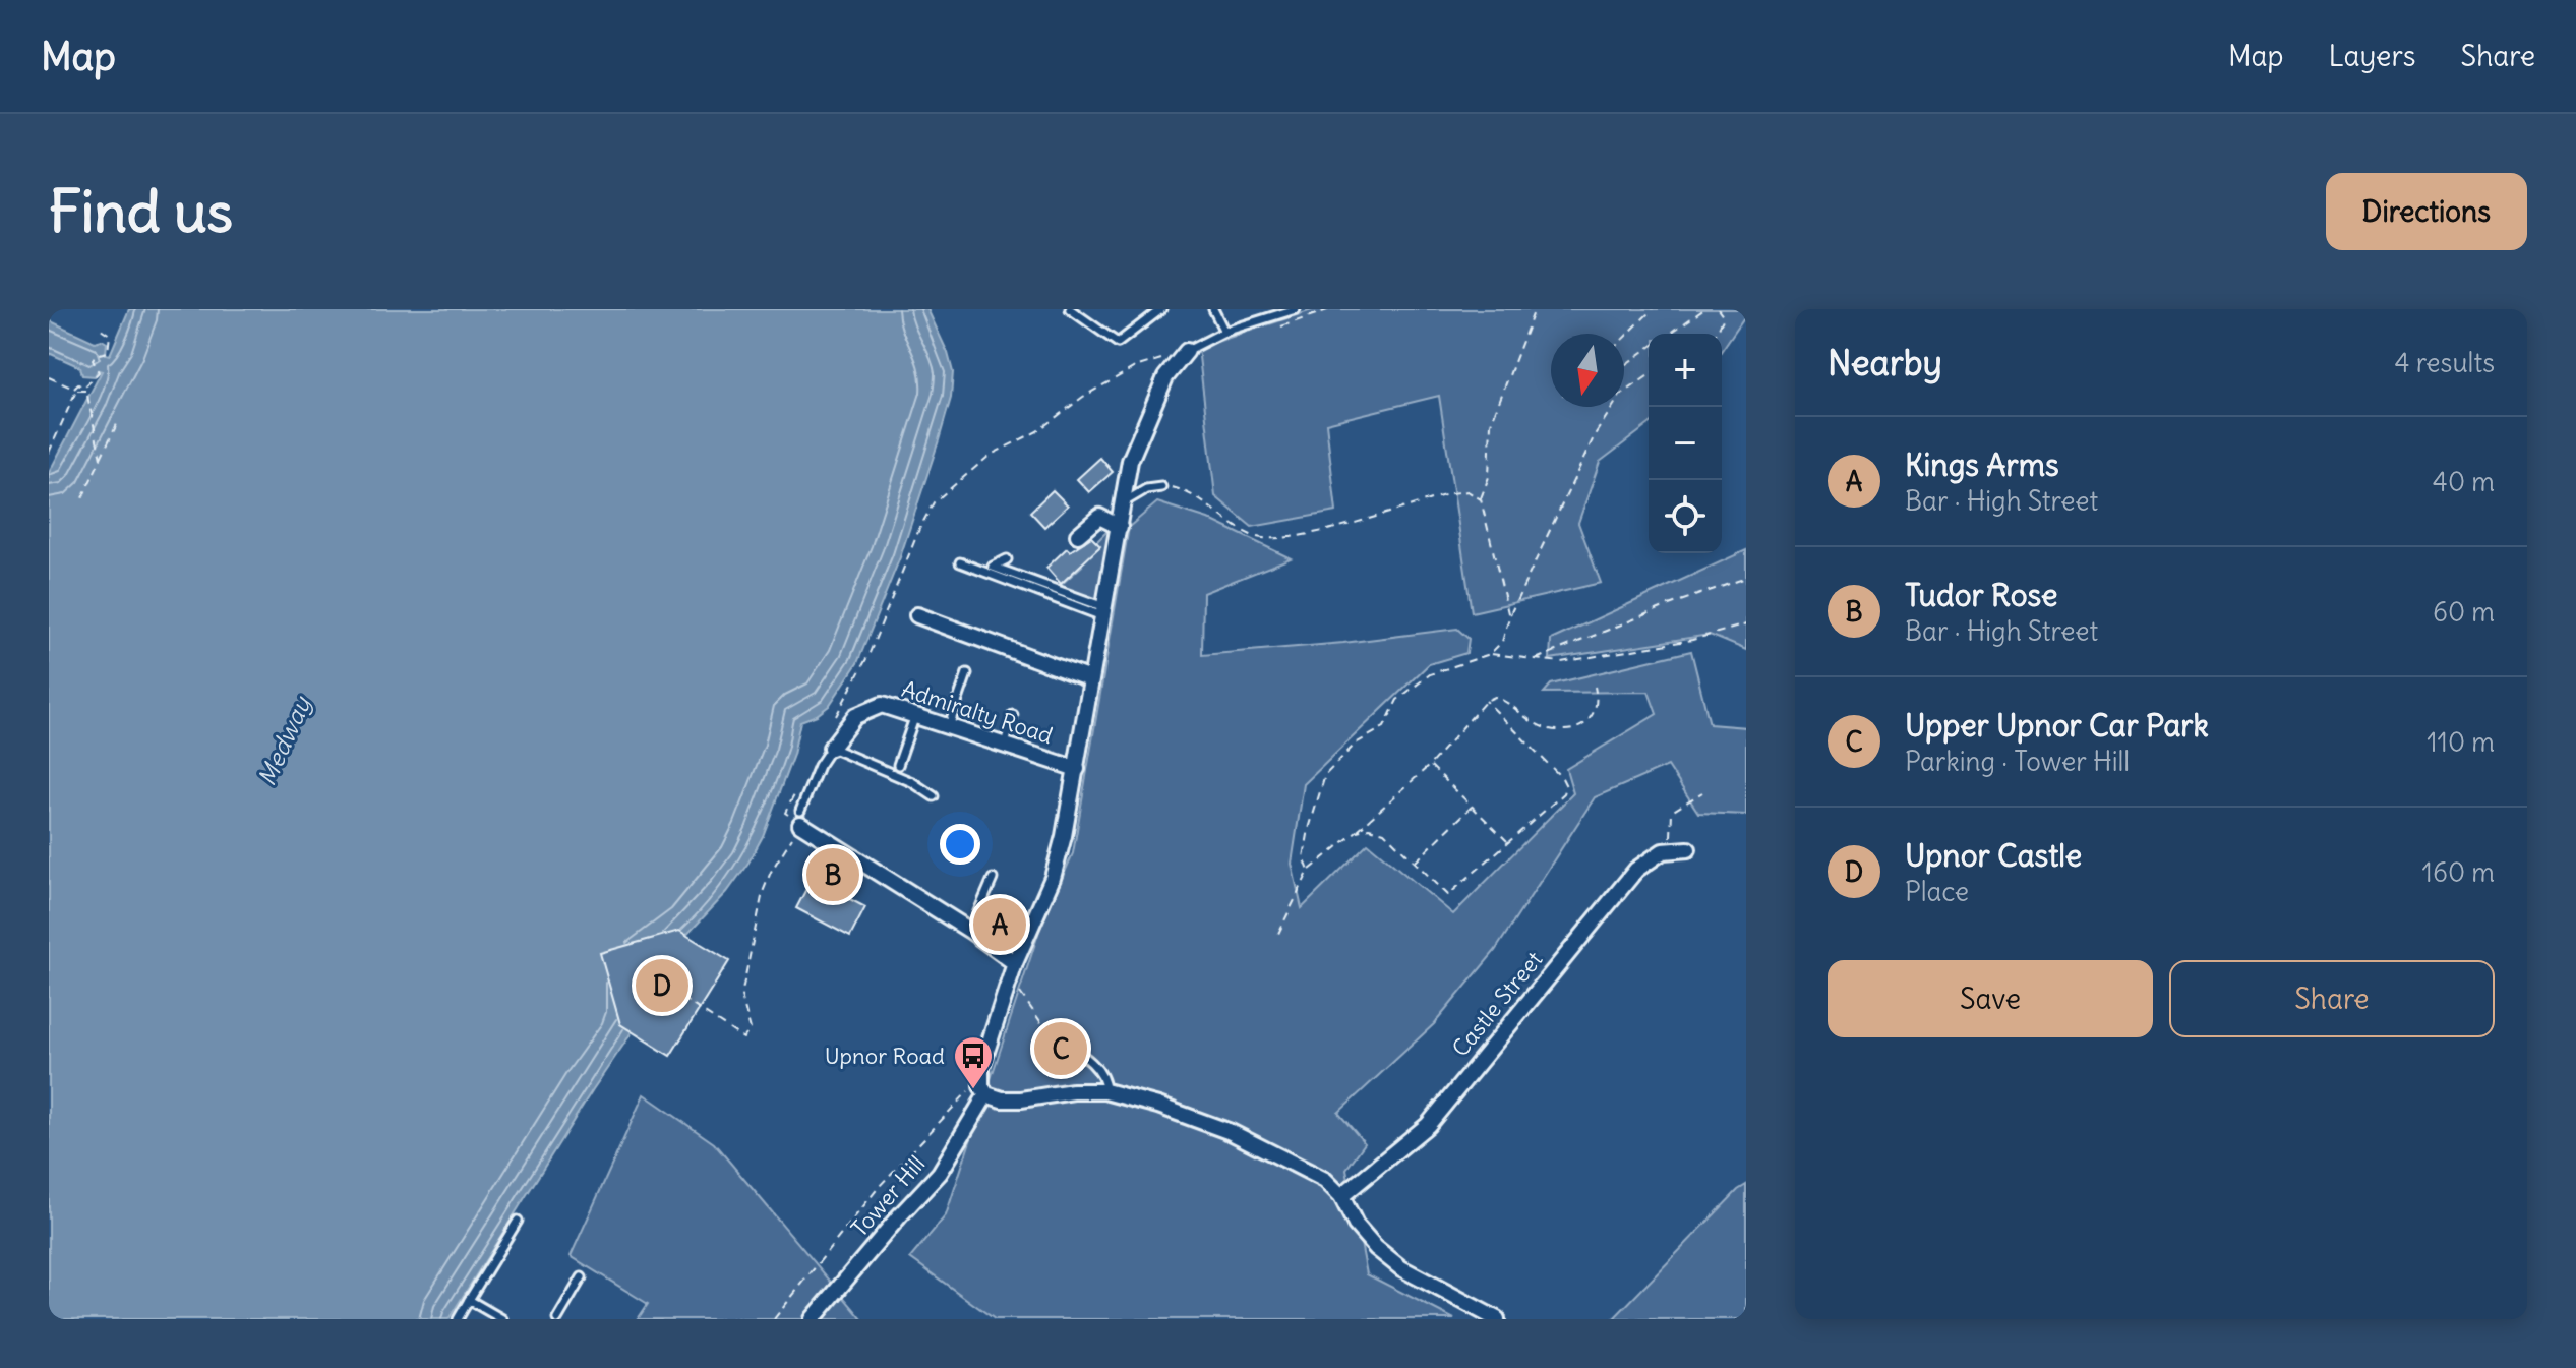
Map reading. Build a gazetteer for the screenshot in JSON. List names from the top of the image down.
{
  "streets": {
    "street": ["Admiralty Road", "Castle Street", "Tower Hill"]
  },
  "water": ["Medway"],
  "places": {
    "bus stop": ["Upnor Road"]
  },
  "north": "bottom",
  "page": {
    "header": "Map",
    "nav": ["Map", "Layers", "Share"],
    "buttons": [
      "Directions",
      ["Save", "Share"]
    ],
    "title": "Find us",
    "heading": ["Nearby", "4 results"],
    "map_buttons": ["+", "−"],
    "list": [
      {
        "mark": "A",
        "name": "Kings Arms",
        "note": "Bar · High Street",
        "value": "40 m"
      },
      {
        "mark": "B",
        "name": "Tudor Rose",
        "note": "Bar · High Street",
        "value": "60 m"
      },
      {
        "mark": "C",
        "name": "Upper Upnor Car Park",
        "note": "Parking · Tower Hill",
        "value": "110 m"
      },
      {
        "mark": "D",
        "name": "Upnor Castle",
        "note": "Place",
        "value": "160 m"
      }
    ],
    "pins": [
      "B",
      "A",
      "D",
      "C"
    ]
  }
}
